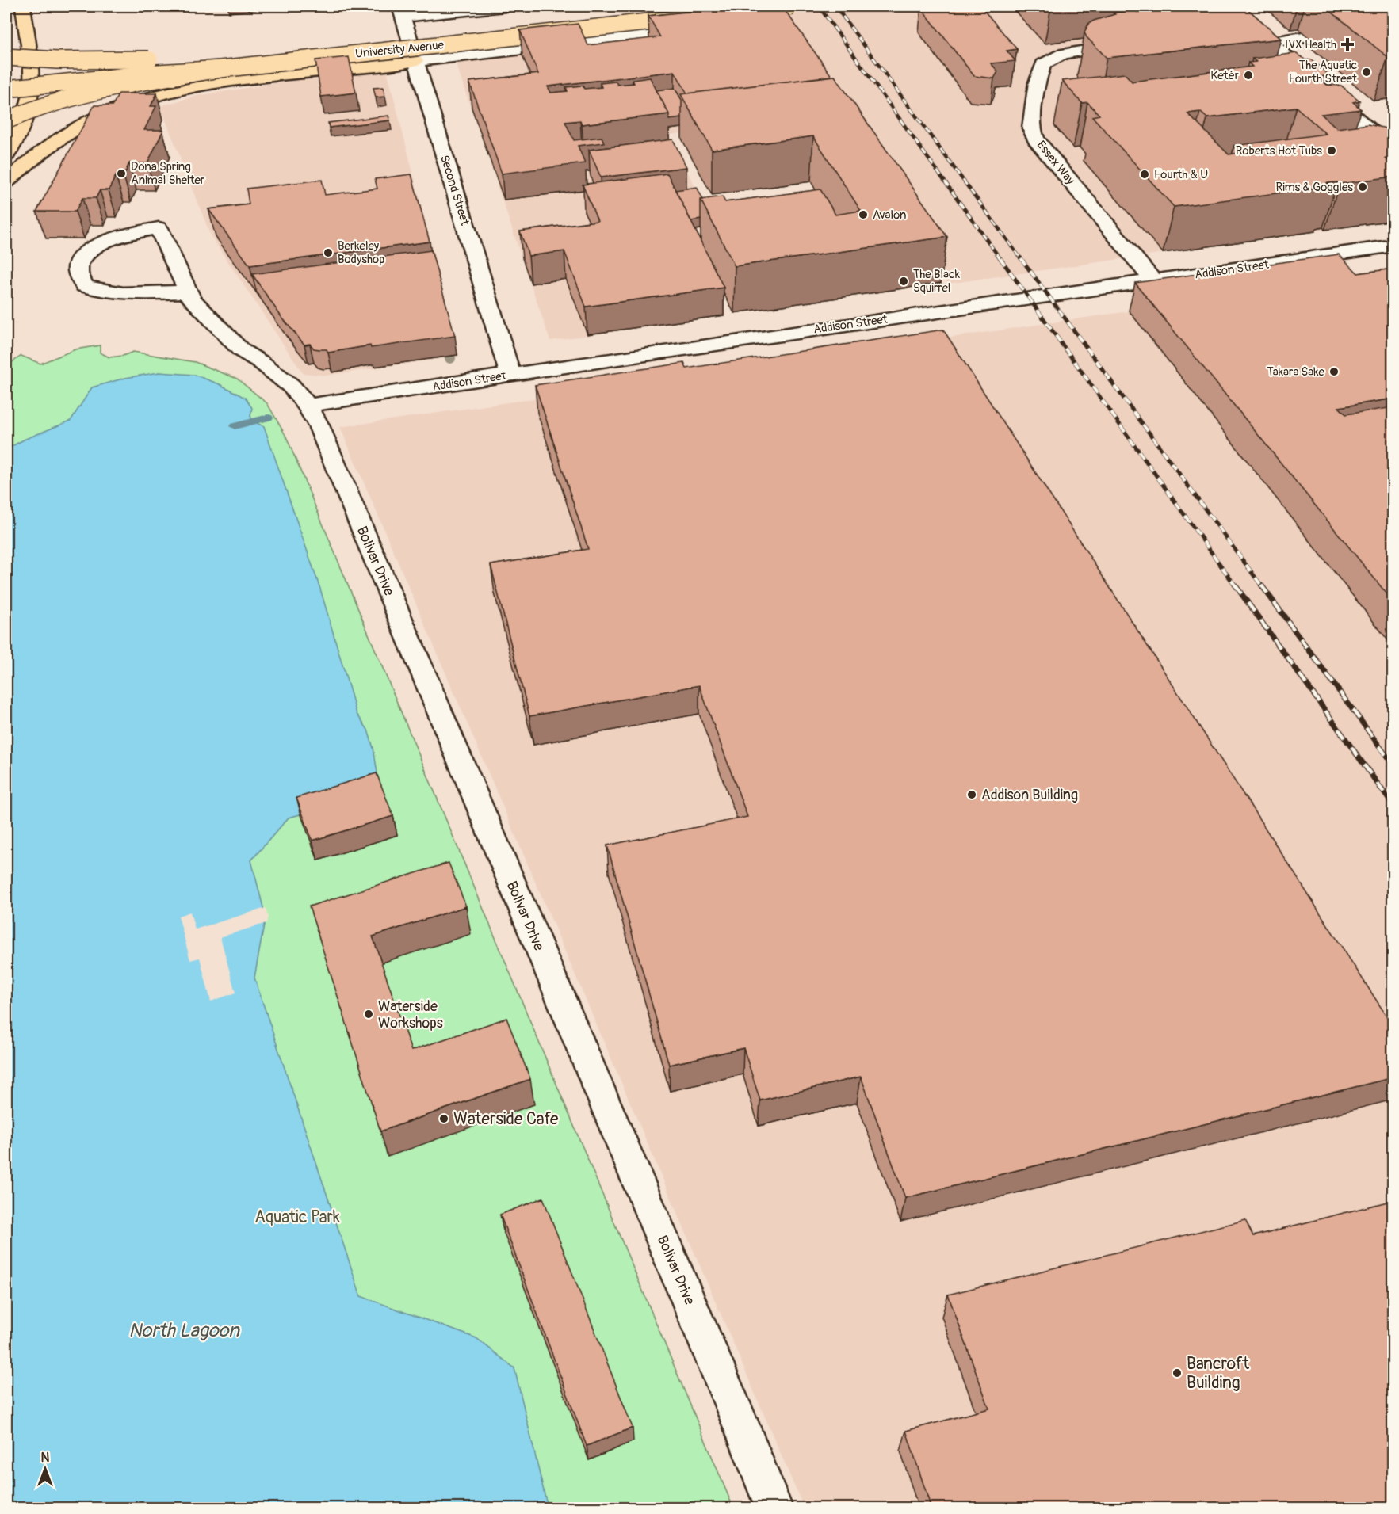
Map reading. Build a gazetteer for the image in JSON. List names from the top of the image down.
{
  "streets": {
    "main road": ["University Avenue"],
    "street": [
      "Essex Way",
      "Second Street",
      "Addison Street",
      "Bolivar Drive"
    ]
  },
  "crossings": [
    ["Essex Way", "Addison Street"],
    ["Second Street", "Addison Street"],
    ["Addison Street", "Bolivar Drive"]
  ],
  "water": ["North Lagoon"],
  "parks": ["Aquatic Park"],
  "places": {
    "health": ["IVX Health"],
    "other": [
      "The Aquatic Fourth Street",
      "Ketér",
      "Roberts Hot Tubs",
      "Dona Spring Animal Shelter",
      "Fourth & U",
      "Rims & Goggles",
      "Avalon",
      "Berkeley Bodyshop",
      "The Black Squirrel",
      "Takara Sake",
      "Addison Building",
      "Waterside Workshops",
      "Waterside Cafe",
      "Bancroft Building"
    ]
  },
  "north": "top"
}
